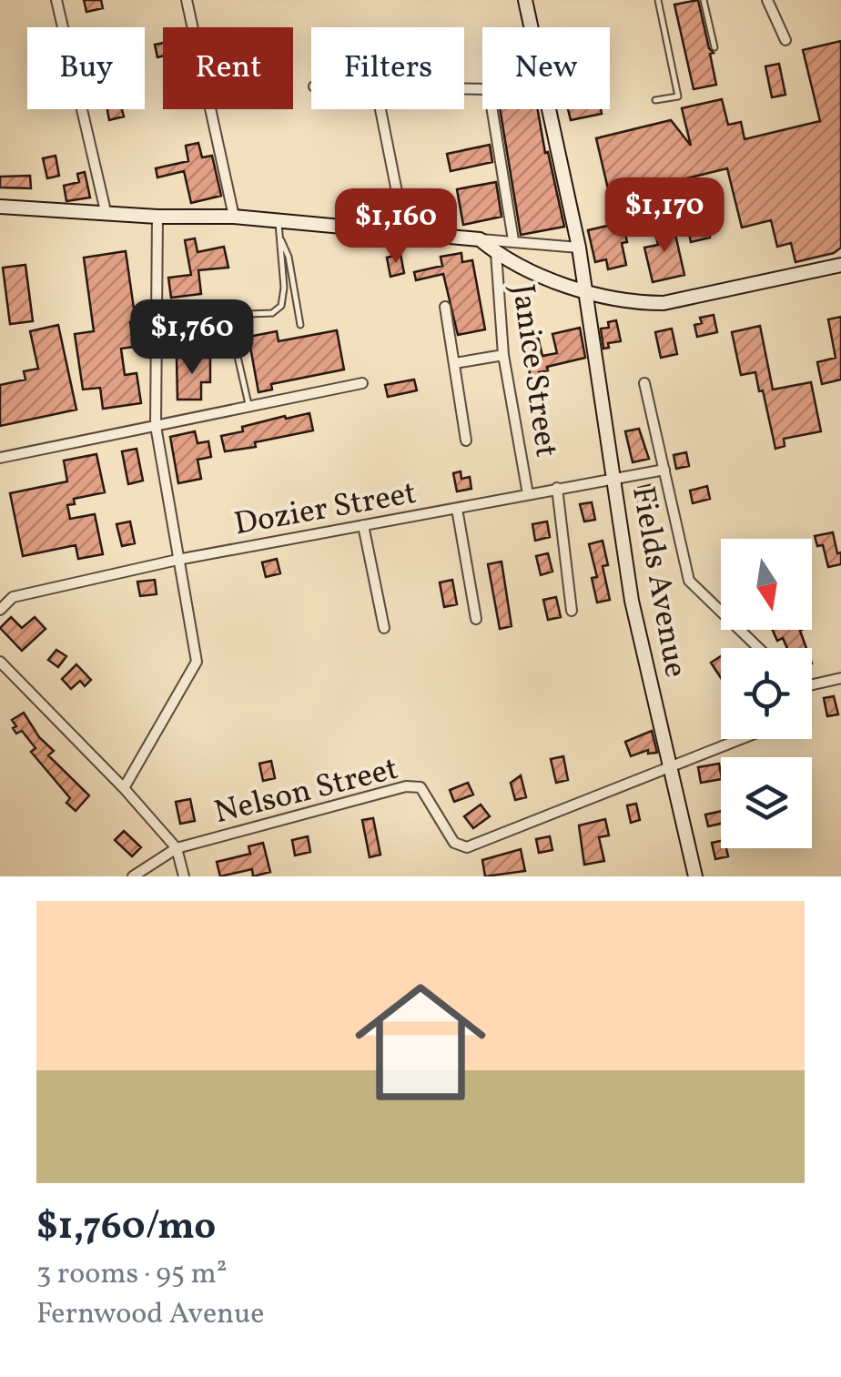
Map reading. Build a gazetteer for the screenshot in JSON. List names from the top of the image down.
{
  "streets": {
    "street": [
      "Janice Street",
      "Dozier Street",
      "Fields Avenue",
      "Nelson Street"
    ]
  },
  "crossings": [
    ["Janice Street", "Dozier Street"],
    ["Dozier Street", "Fields Avenue"],
    ["Fields Avenue", "Nelson Street"]
  ],
  "north": "bottom",
  "page": {
    "chip": [
      "Buy",
      "Rent",
      "Filters",
      "New"
    ],
    "price": ["$1,170", "$1,160", "$1,760"],
    "list": [
      {
        "name": "$1,760/mo",
        "note": "3 rooms · 95 m² · Fernwood Avenue"
      }
    ]
  }
}
